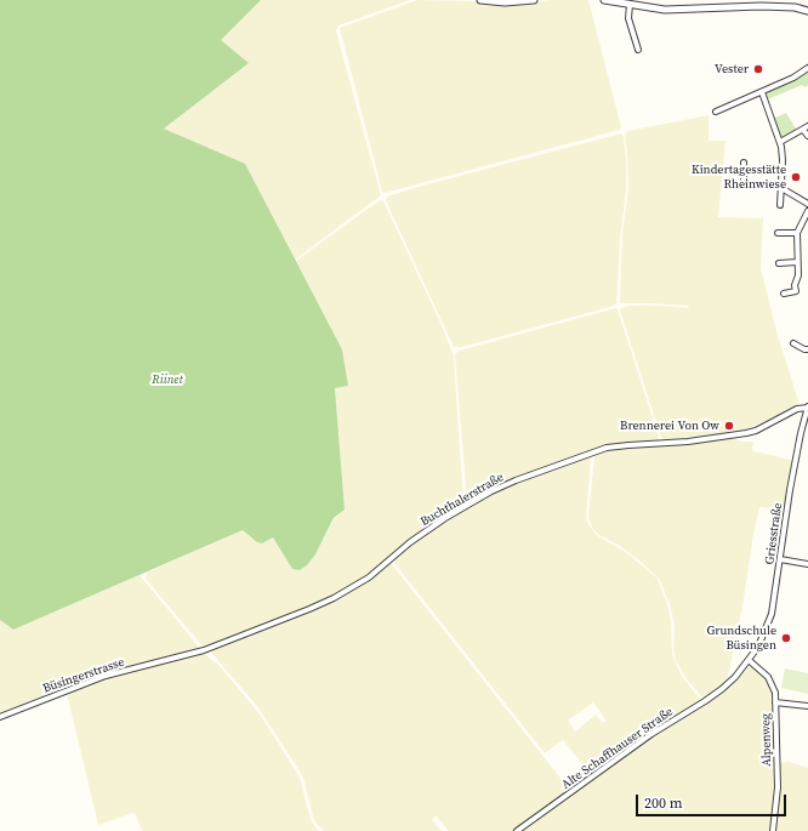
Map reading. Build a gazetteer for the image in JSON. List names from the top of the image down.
{
  "streets": {
    "street": [
      "Buchthalerstraße",
      "Griesstraße",
      "Büsingerstrasse",
      "Alpenweg",
      "Alte Schaffhauser Straße"
    ]
  },
  "crossings": [
    ["Buchthalerstraße", "Griesstraße"],
    ["Buchthalerstraße", "Büsingerstrasse"],
    ["Griesstraße", "Alpenweg"],
    ["Griesstraße", "Alte Schaffhauser Straße"],
    ["Alpenweg", "Alte Schaffhauser Straße"]
  ],
  "parks": ["Riinet"],
  "places": [
    "Vester",
    "Kindertagesstätte Rheinwiese",
    "Brennerei Von Ow",
    "Grundschule Büsingen"
  ],
  "scale_bar": "200 m"
}
